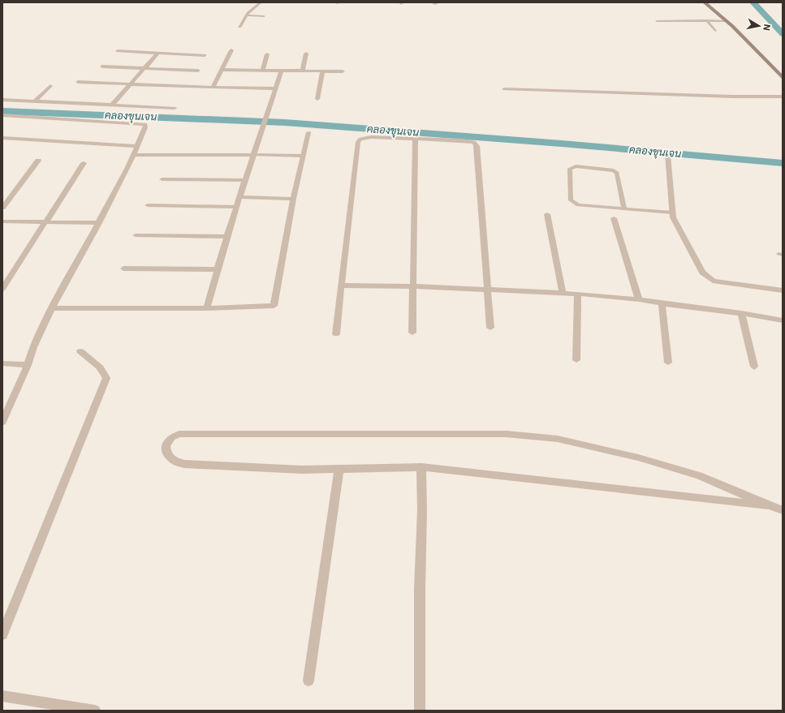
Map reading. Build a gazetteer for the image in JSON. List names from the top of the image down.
{
  "water": ["คลองขุนเจน"],
  "north": "right"
}
